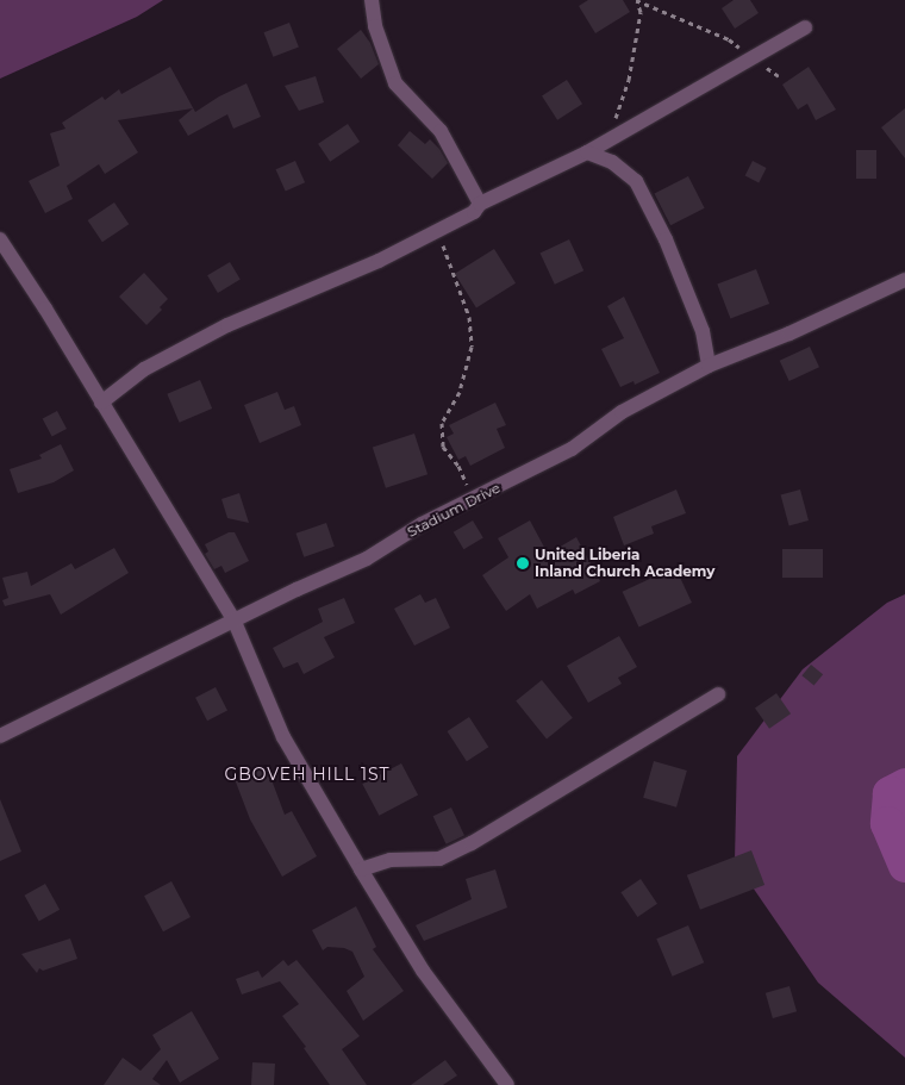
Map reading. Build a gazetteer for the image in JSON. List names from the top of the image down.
{
  "streets": {
    "street": ["Stadium Drive"]
  },
  "districts": ["GBOVEH HILL 1ST"],
  "places": ["United Liberia Inland Church Academy"]
}
